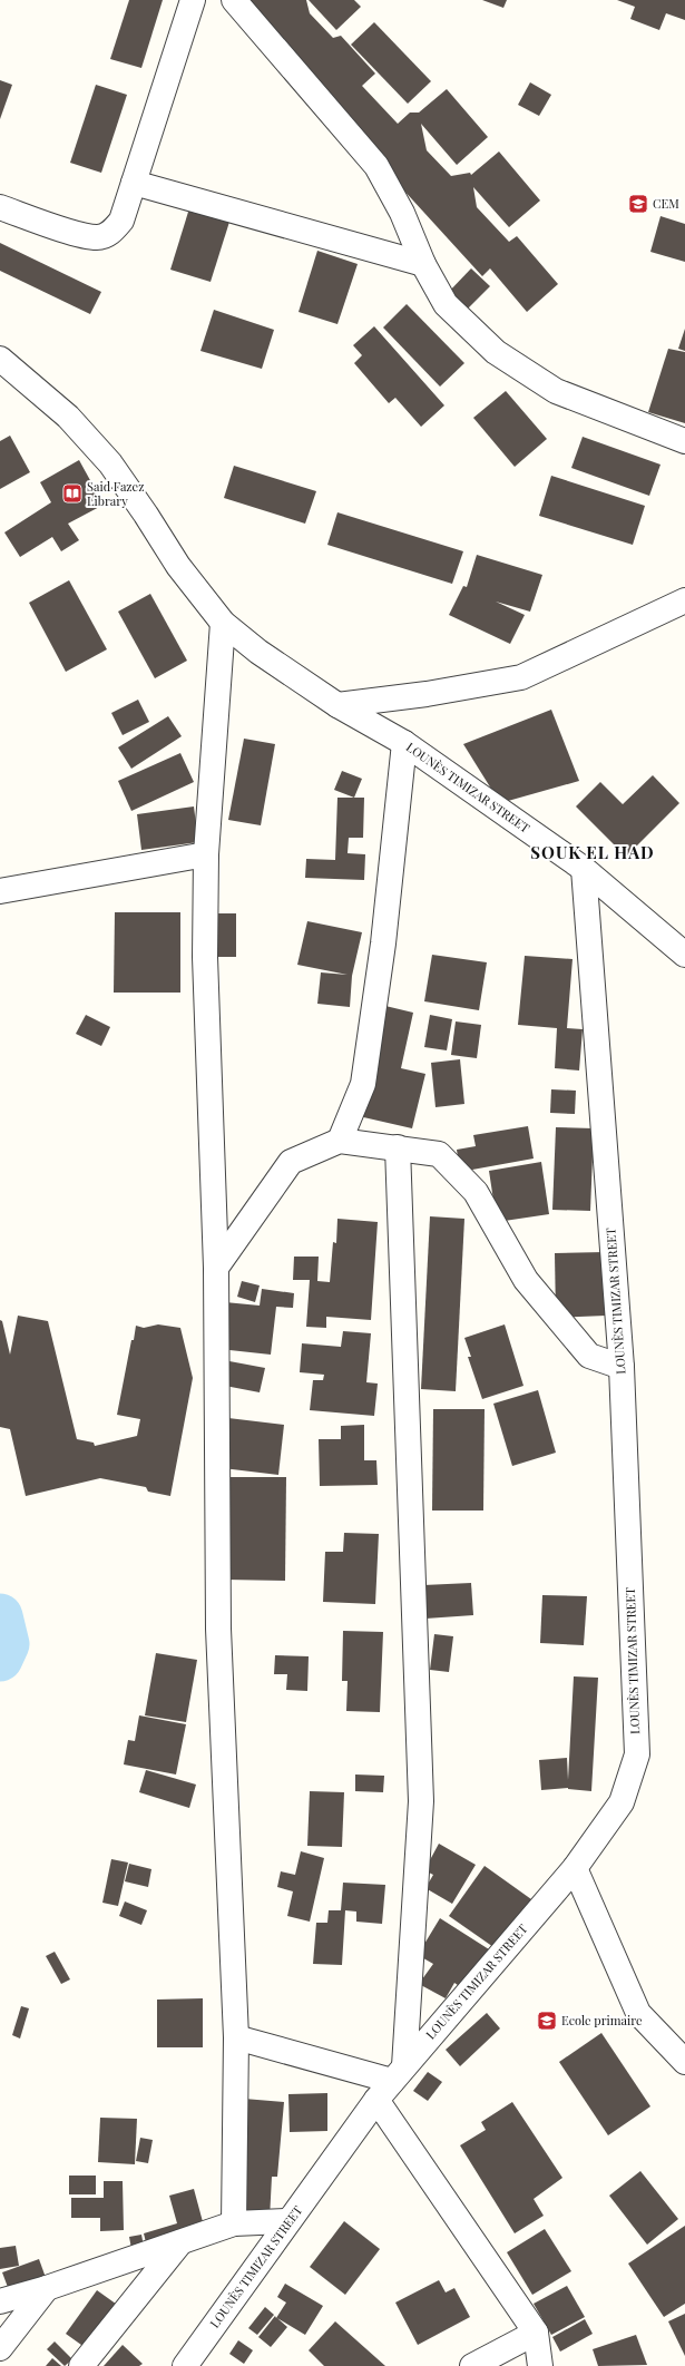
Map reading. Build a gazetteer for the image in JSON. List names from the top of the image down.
{
  "streets": {
    "street": ["LOUNÈS TIMIZAR STREET"]
  },
  "districts": ["SOUK EL HAD"],
  "places": {
    "school or university": ["CEM", "Ecole primaire"],
    "library": ["Said Fazez Library"]
  }
}
